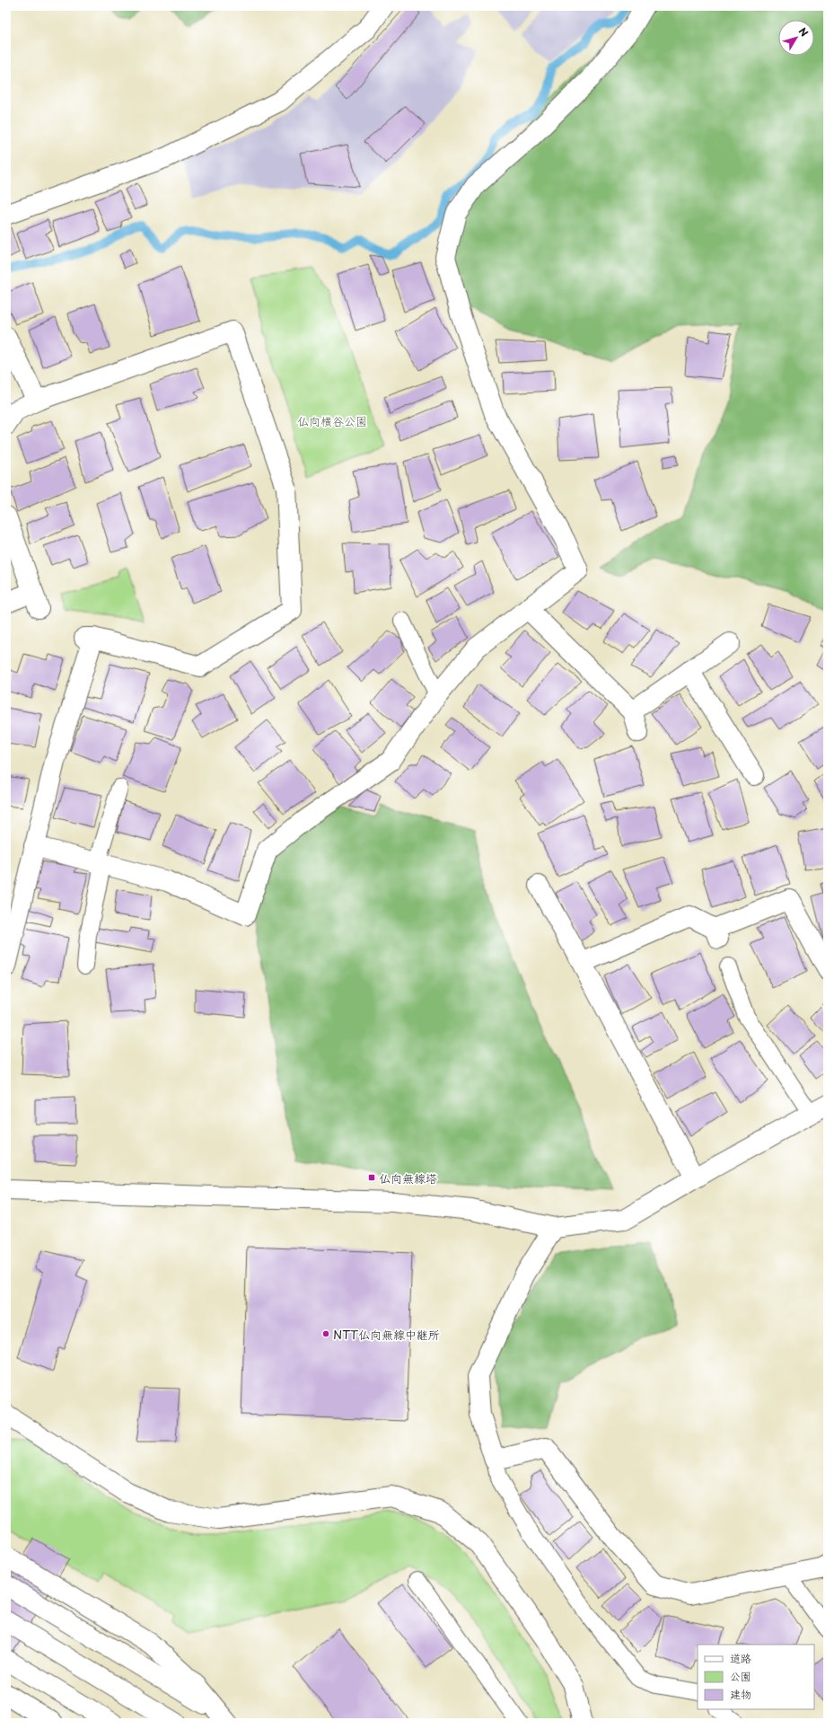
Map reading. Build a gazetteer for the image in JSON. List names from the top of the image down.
{
  "parks": ["仏向横谷公園"],
  "places": {
    "transit": ["仏向無線塔"],
    "other": ["NTT仏向無線中継所"]
  },
  "legend": ["道路", "公園", "建物"],
  "north": "top right"
}
